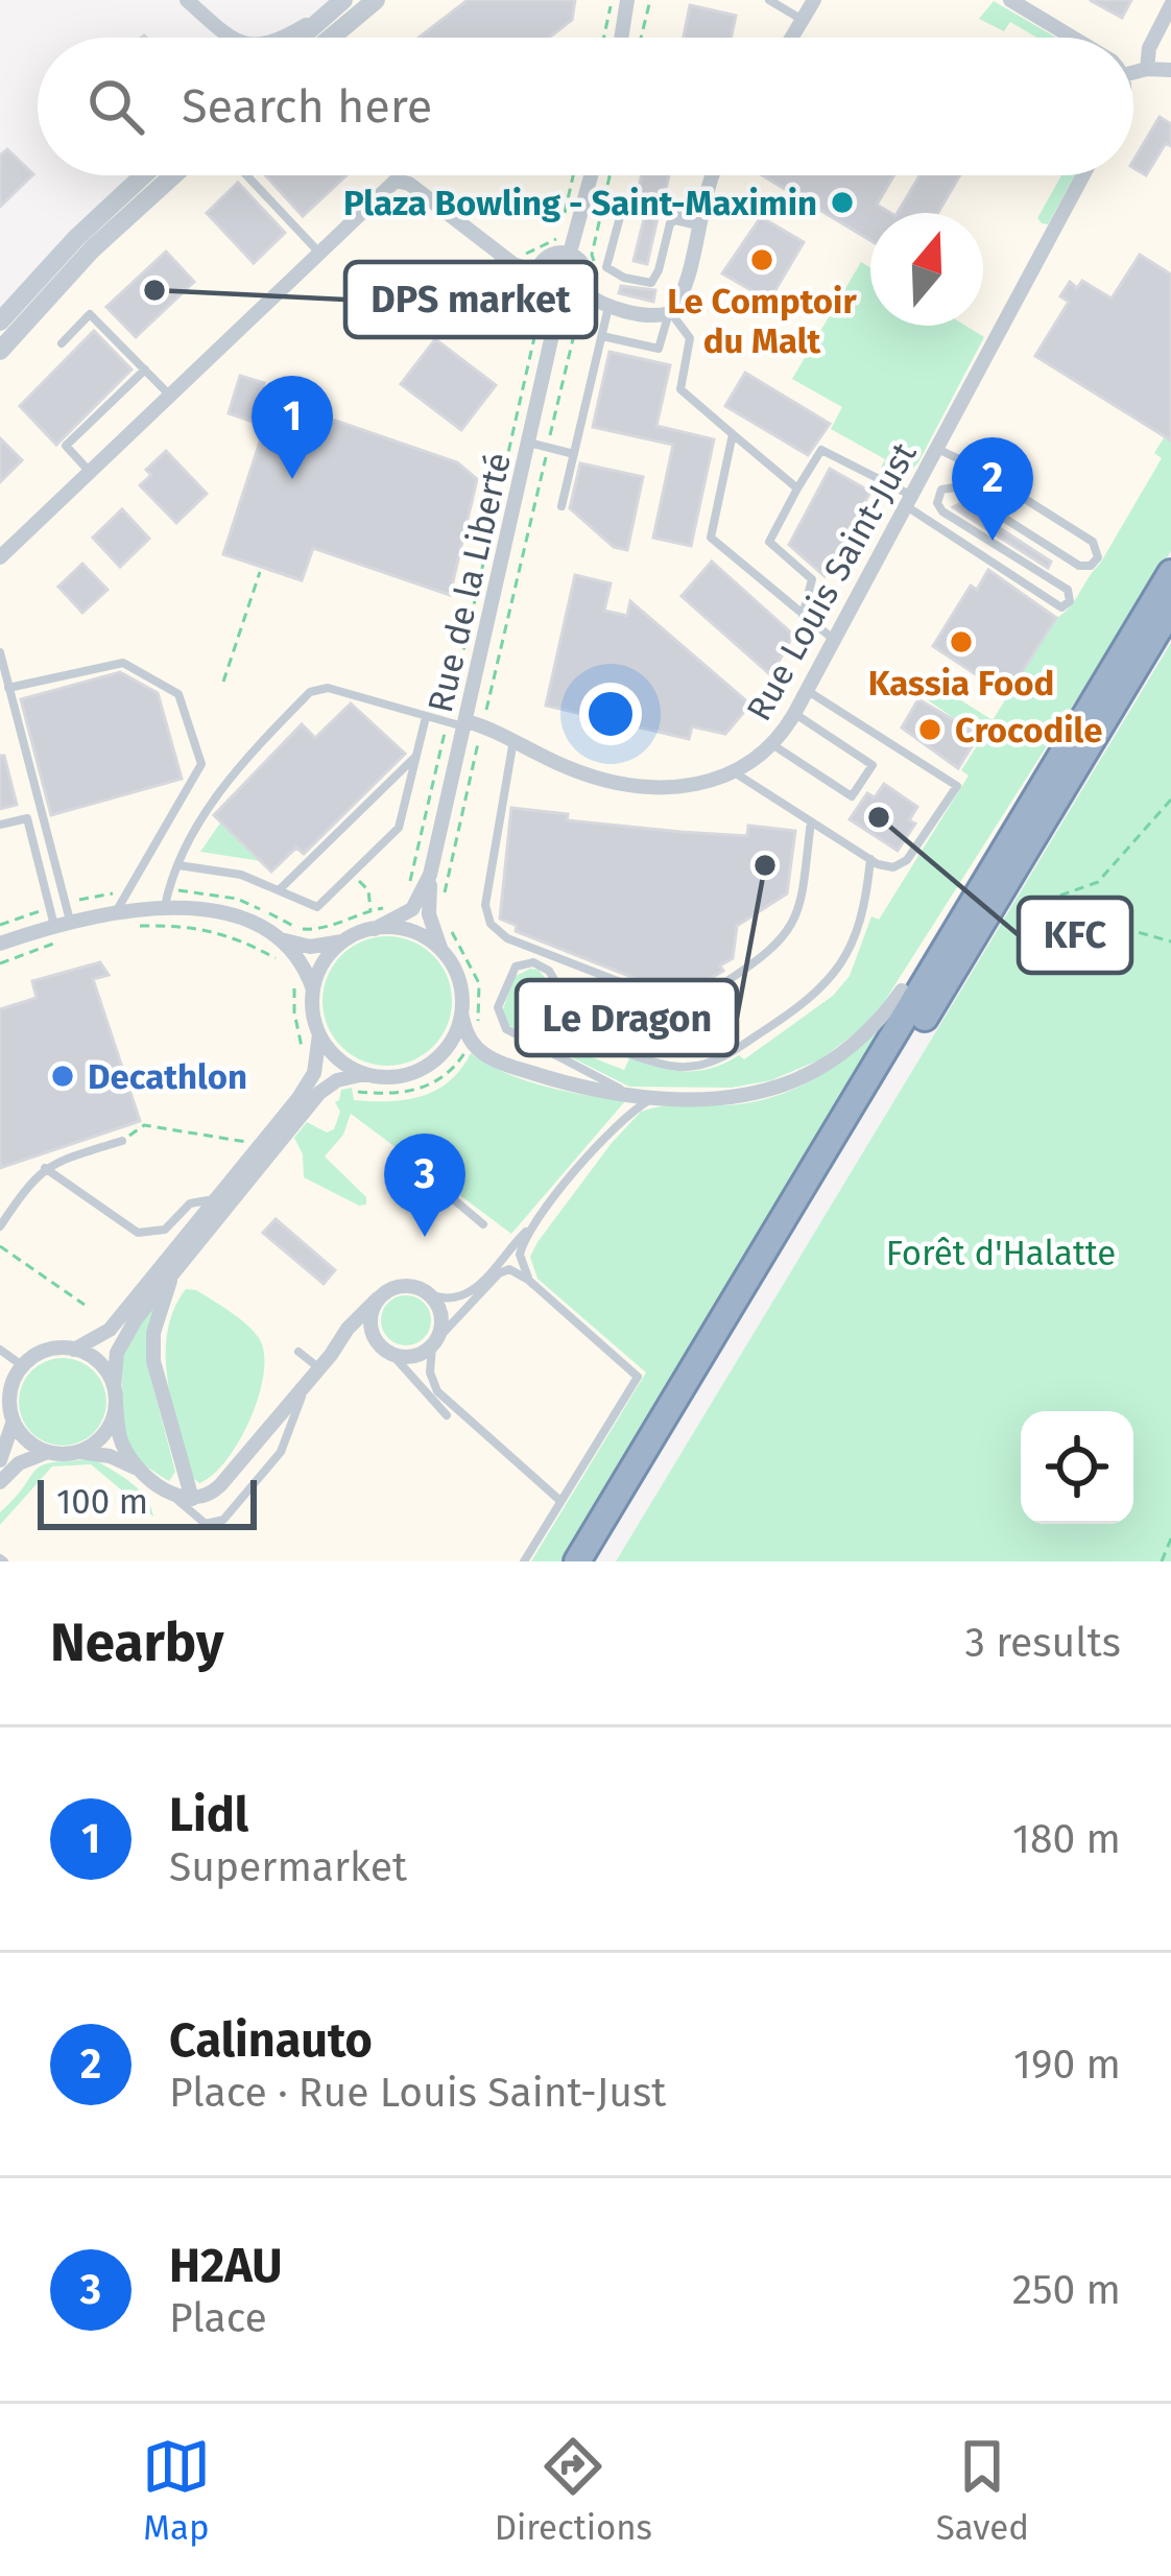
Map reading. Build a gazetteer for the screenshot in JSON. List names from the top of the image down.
{
  "streets": {
    "street": ["Rue Louis Saint-Just", "Rue de la Liberté"]
  },
  "crossings": [
    ["Rue Louis Saint-Just", "Rue de la Liberté"]
  ],
  "parks": ["Forêt d'Halatte"],
  "places": [
    "Plaza Bowling - Saint-Maximin",
    "Le Comptoir du Malt",
    "DPS market",
    "Kassia Food",
    "Crocodile",
    "KFC",
    "Le Dragon",
    "Decathlon"
  ],
  "scale_bar": "100 m",
  "north": "top",
  "page": {
    "search": "Search here",
    "pins": ["1", "2", "3"],
    "scale": "100 m",
    "heading": ["Nearby", "3 results"],
    "list": [
      {
        "mark": "1",
        "name": "Lidl",
        "note": "Supermarket",
        "value": "180 m"
      },
      {
        "mark": "2",
        "name": "Calinauto",
        "note": "Place · Rue Louis Saint-Just",
        "value": "190 m"
      },
      {
        "mark": "3",
        "name": "H2AU",
        "note": "Place",
        "value": "250 m"
      }
    ],
    "nav": ["Map", "Directions", "Saved"]
  }
}
